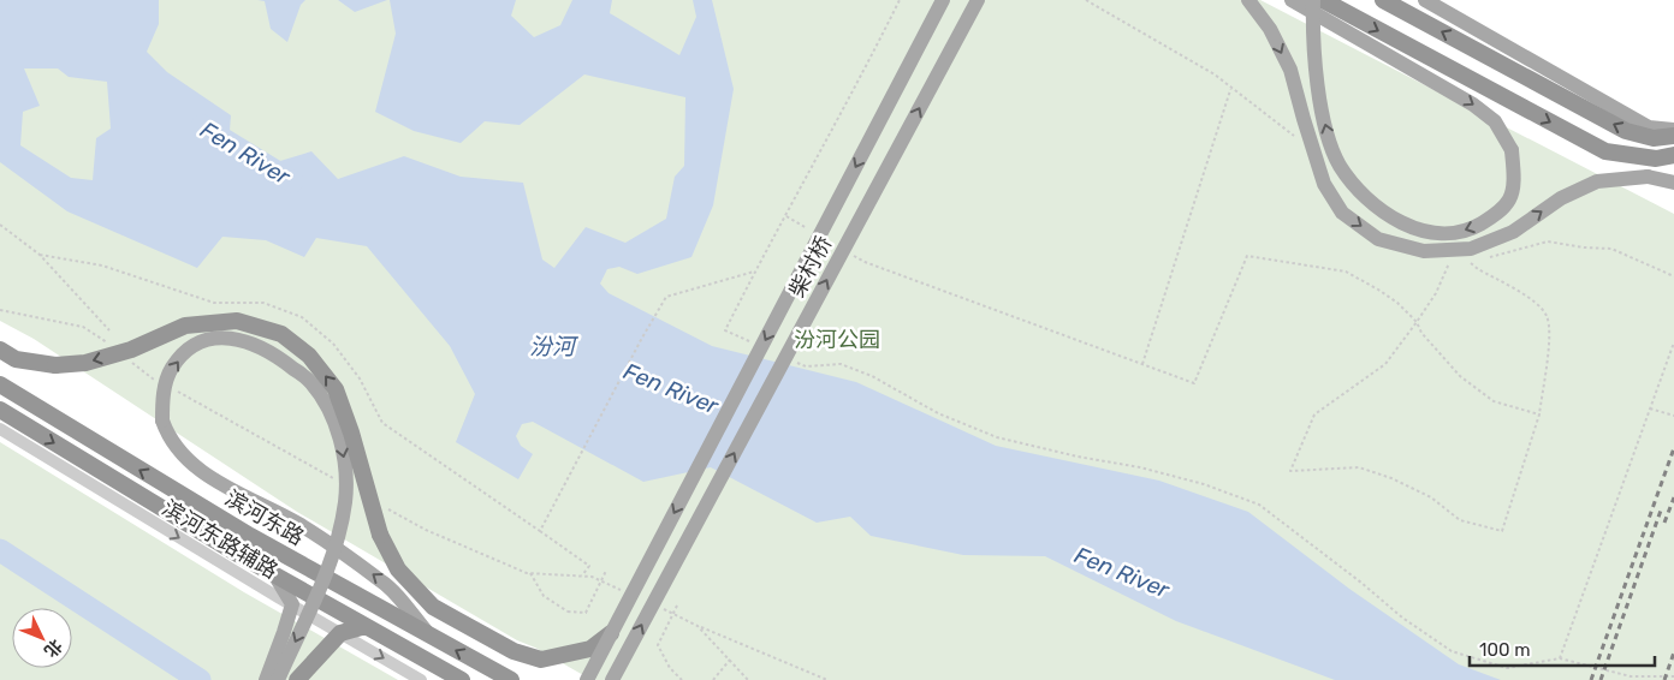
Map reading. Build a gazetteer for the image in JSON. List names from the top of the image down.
{
  "streets": {
    "highway": ["滨河东路"],
    "main road": ["柴村桥"],
    "street": ["滨河东路辅路"]
  },
  "one_way": ["滨河东路辅路"],
  "water": ["Fen River", "汾河"],
  "parks": ["汾河公园"],
  "scale_bar": "100 m",
  "north": "bottom right"
}
